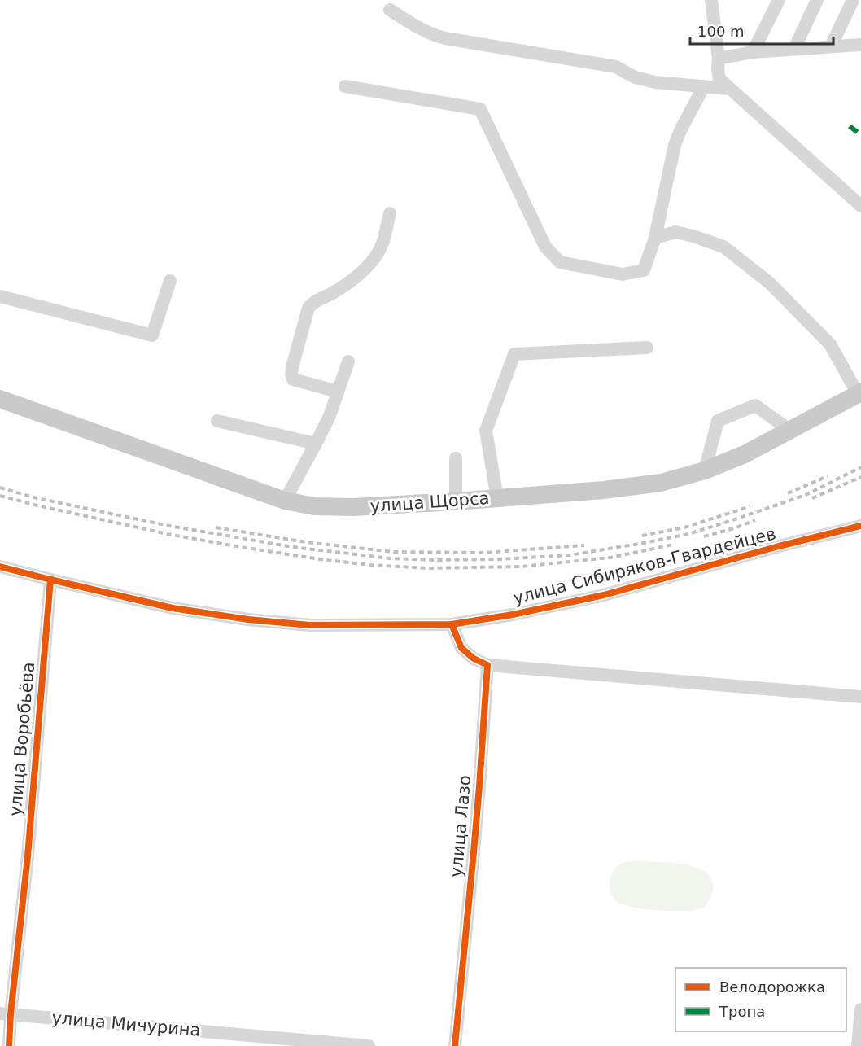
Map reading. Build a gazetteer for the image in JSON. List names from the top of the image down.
{
  "streets": {
    "main road": ["улица Щорса"],
    "street": [
      "улица Сибиряков-Гвардейцев",
      "улица Воробьёва",
      "улица Лазо",
      "улица Мичурина"
    ]
  },
  "crossings": [
    ["улица Сибиряков-Гвардейцев", "улица Воробьёва"],
    ["улица Воробьёва", "улица Мичурина"]
  ],
  "legend": ["Велодорожка", "Тропа"],
  "scale_bar": "100 m"
}
